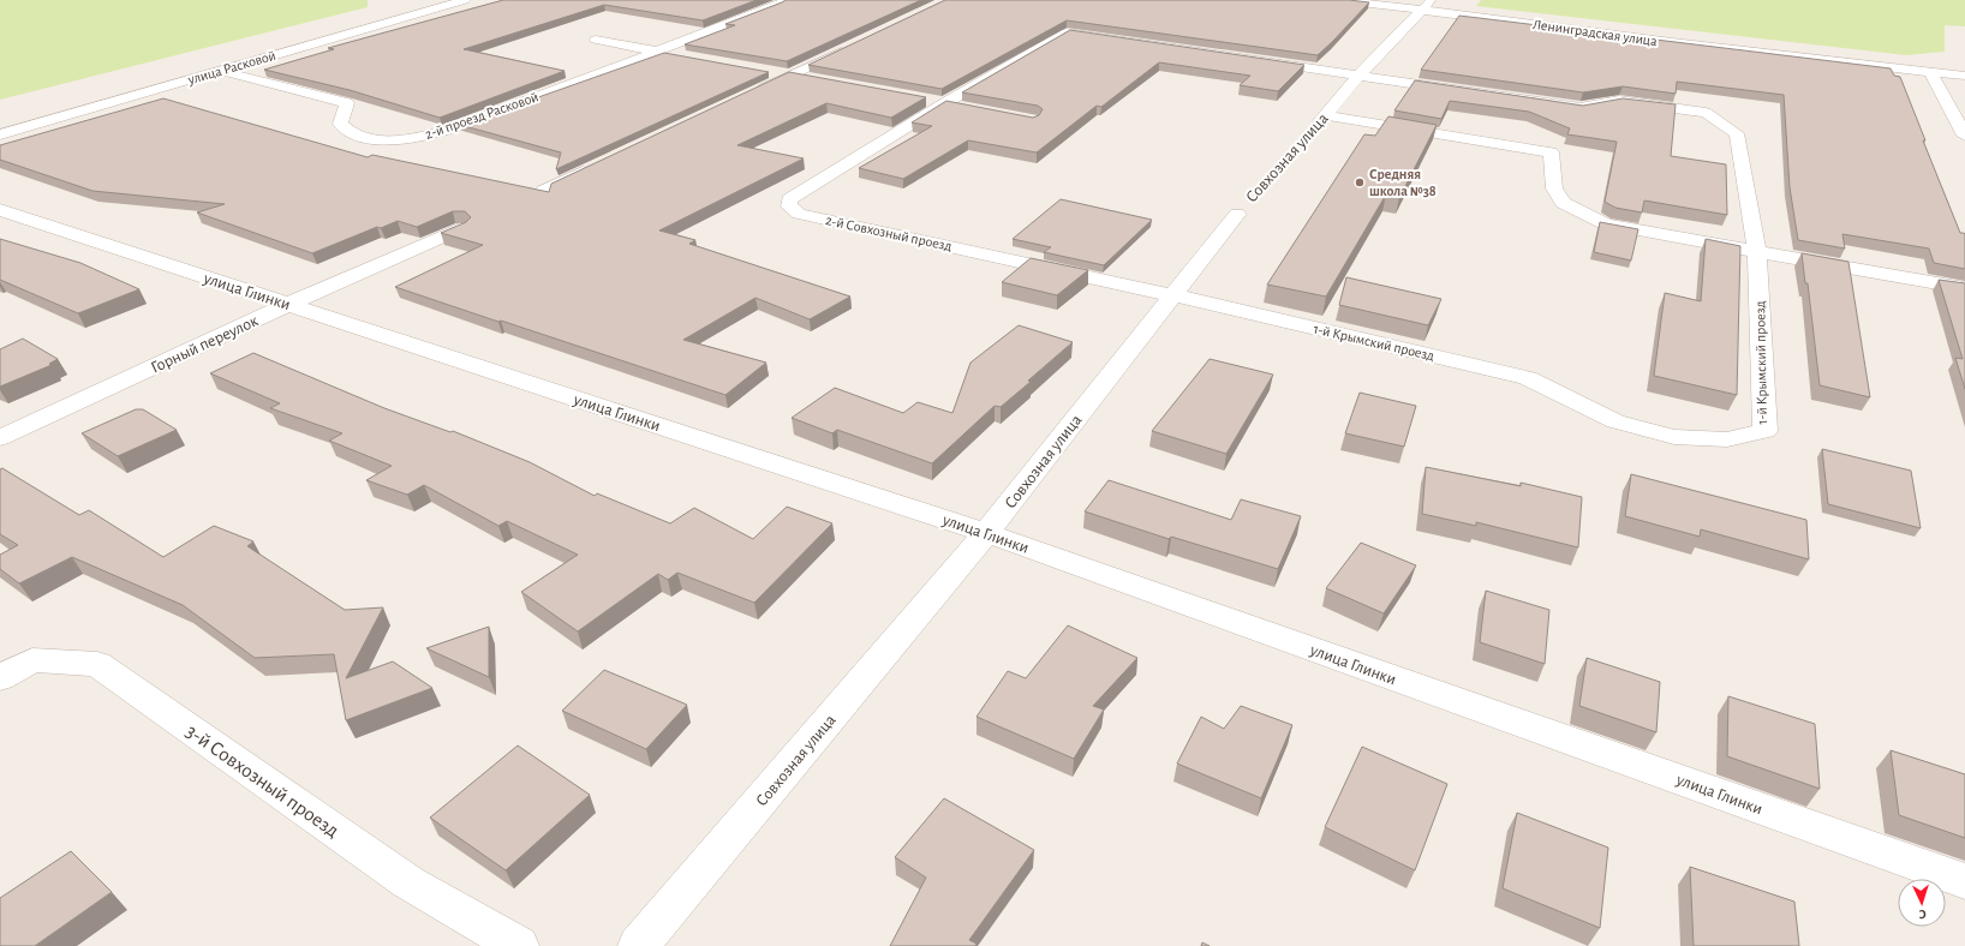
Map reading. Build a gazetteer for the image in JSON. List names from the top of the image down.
{
  "streets": {
    "street": [
      "Ленинградская улица",
      "улица Расковой",
      "2-й проезд Расковой",
      "Совхозная улица",
      "2-й Совхозный проезд",
      "улица Глинки",
      "1-й Крымский проезд",
      "Горный переулок",
      "3-й Совхозный проезд"
    ]
  },
  "crossings": [
    ["Ленинградская улица", "Совхозная улица"],
    ["улица Расковой", "2-й проезд Расковой"],
    ["Совхозная улица", "2-й Совхозный проезд"],
    ["Совхозная улица", "улица Глинки"],
    ["Совхозная улица", "1-й Крымский проезд"],
    ["2-й Совхозный проезд", "1-й Крымский проезд"],
    ["улица Глинки", "Горный переулок"]
  ],
  "places": ["Средняя школа №38"],
  "north": "bottom"
}
